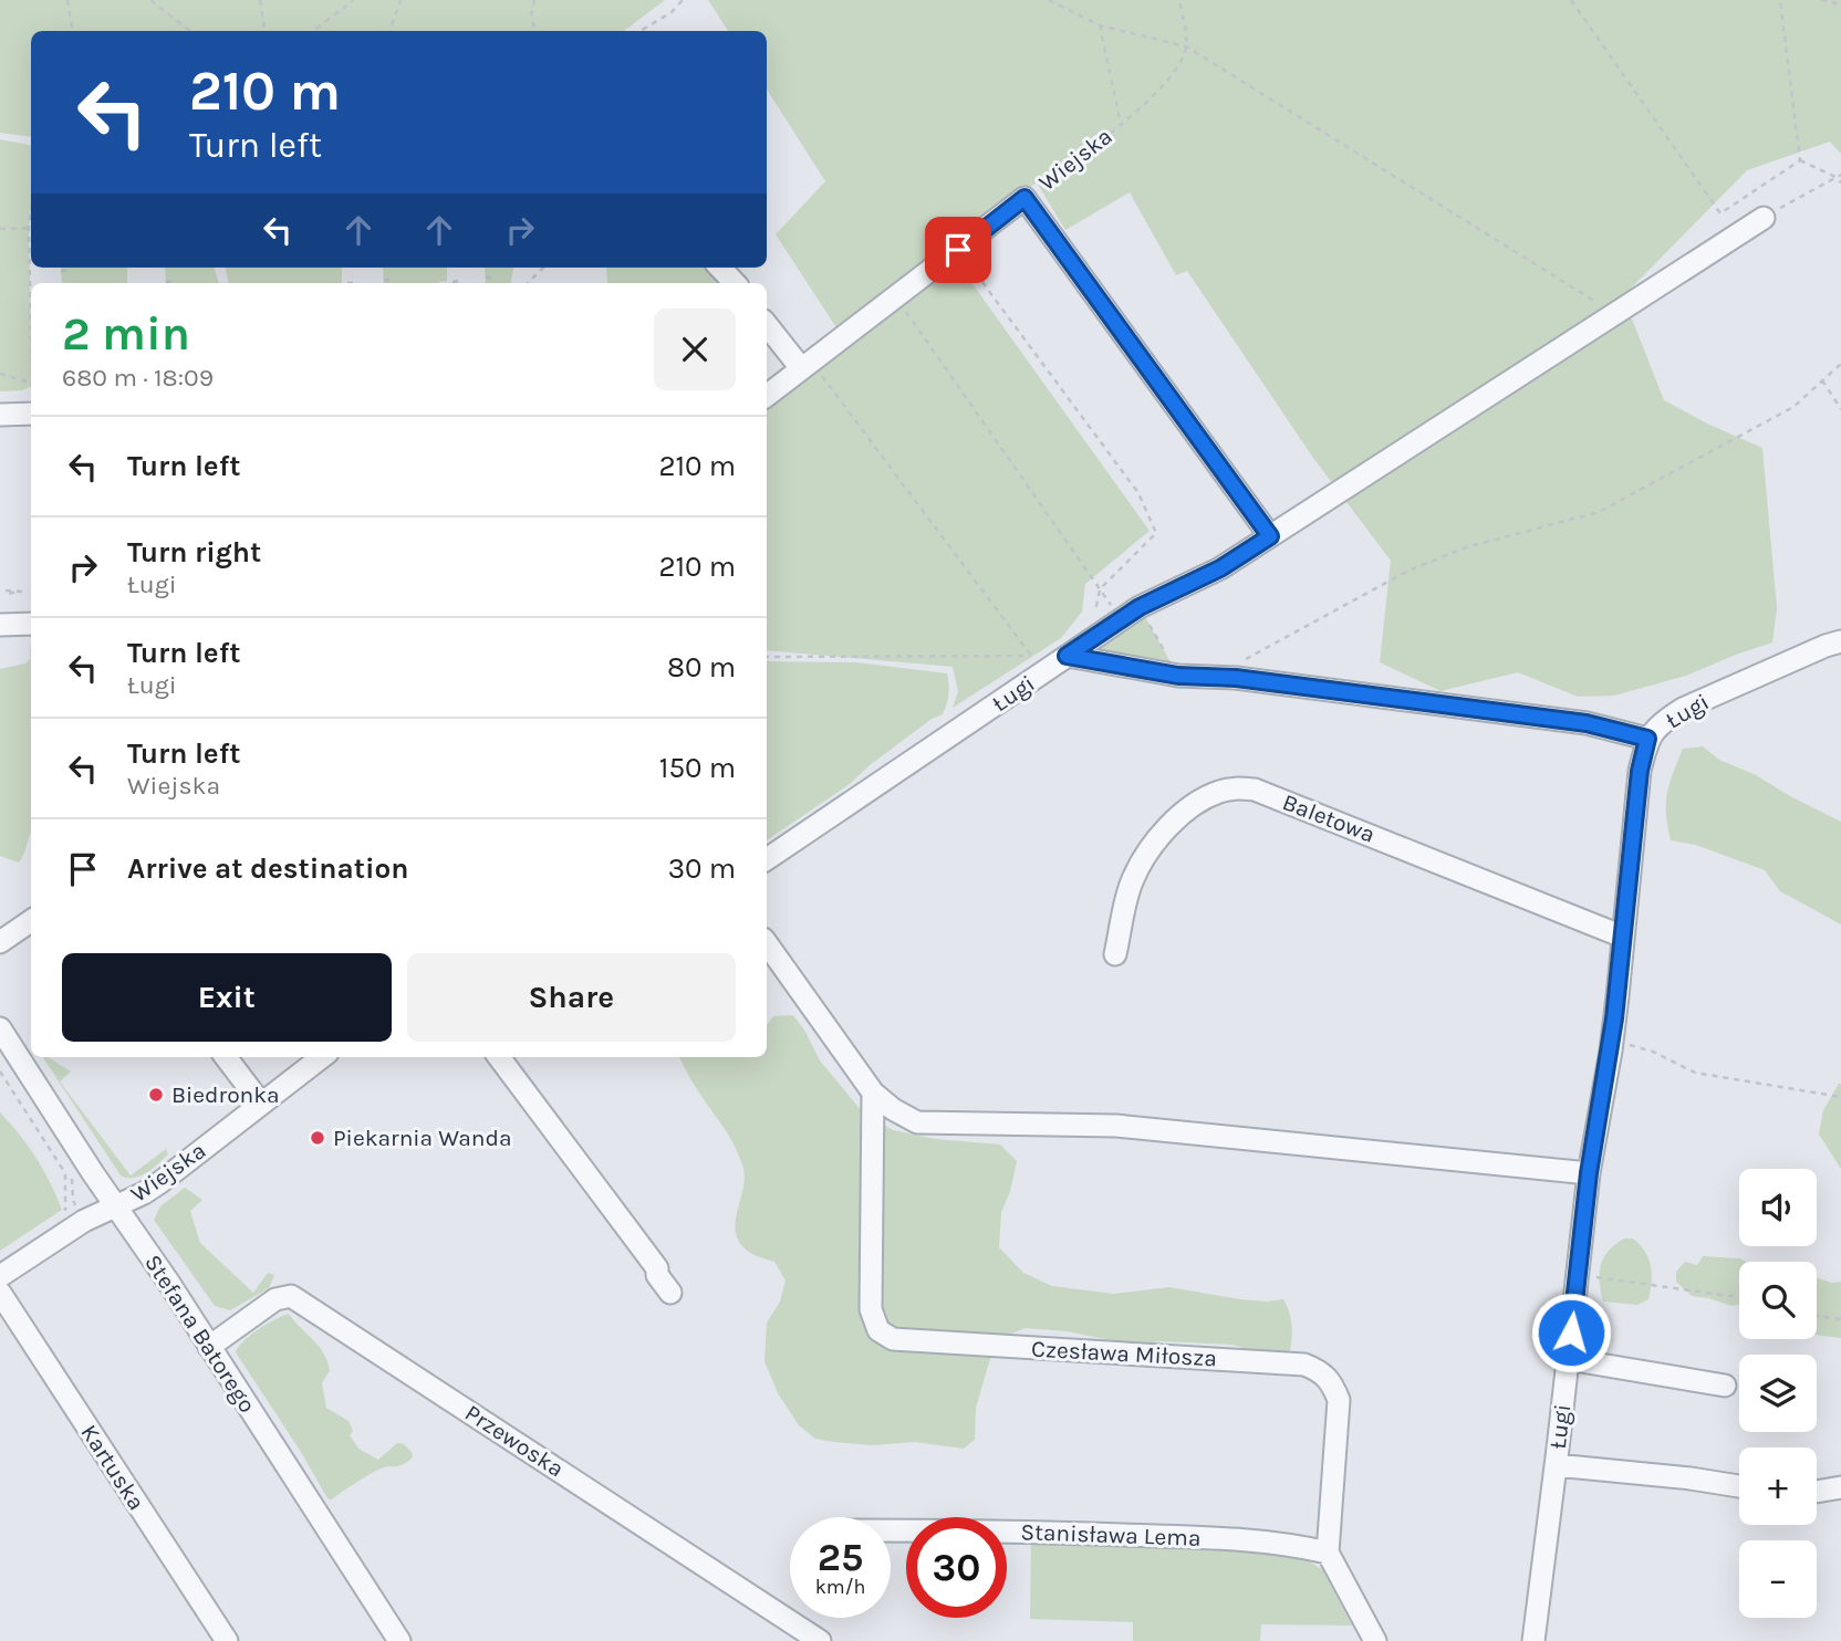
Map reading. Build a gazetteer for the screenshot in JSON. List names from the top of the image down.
{
  "streets": {
    "street": [
      "Wiejska",
      "Ługi",
      "Baletowa",
      "Stefana Batorego",
      "Czesława Miłosza",
      "Przewoska",
      "Kartuska",
      "Stanisława Lema"
    ]
  },
  "crossings": [
    ["Wiejska", "Stefana Batorego"],
    ["Ługi", "Baletowa"],
    ["Stefana Batorego", "Przewoska"],
    ["Czesława Miłosza", "Stanisława Lema"]
  ],
  "places": ["Biedronka", "Piekarnia Wanda"],
  "page": {
    "turn": ["210 m", "Turn left"],
    "heading": ["2 min", "680 m · 18:09"],
    "list": [
      {
        "name": "Turn left",
        "value": "210 m"
      },
      {
        "name": "Turn right",
        "note": "Ługi",
        "value": "210 m"
      },
      {
        "name": "Turn left",
        "note": "Ługi",
        "value": "80 m"
      },
      {
        "name": "Turn left",
        "note": "Wiejska",
        "value": "150 m"
      },
      {
        "name": "Arrive at destination",
        "value": "30 m"
      }
    ],
    "buttons": ["Exit", "Share"],
    "map_buttons": ["+", "−"],
    "speed": "25 km/h",
    "limit": "30"
  }
}
